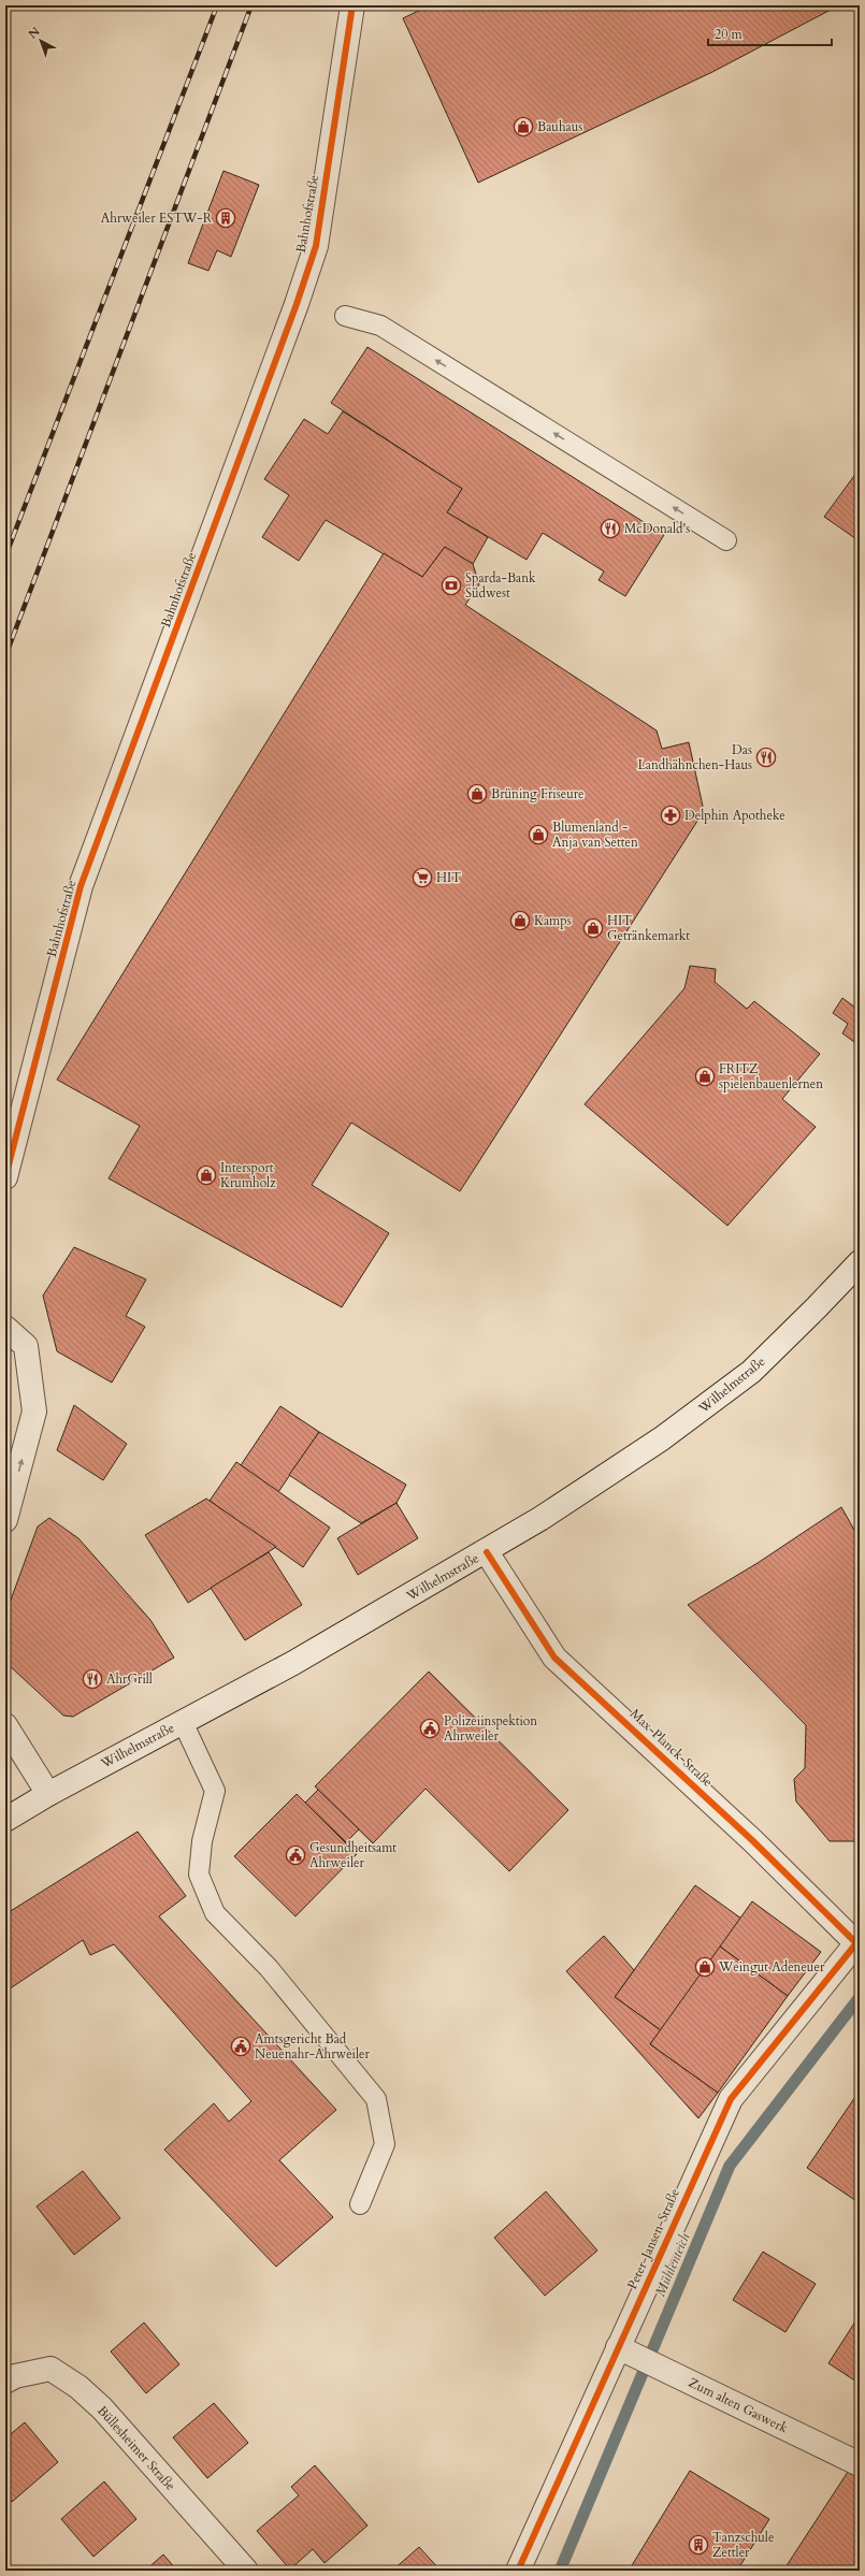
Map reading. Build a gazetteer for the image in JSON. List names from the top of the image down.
{
  "streets": {
    "street": [
      "Bahnhofstraße",
      "Wilhelmstraße",
      "Max-Planck-Straße",
      "Peter-Jansen-Straße",
      "Zum alten Gaswerk",
      "Büllesheimer Straße"
    ]
  },
  "crossings": [
    ["Wilhelmstraße", "Max-Planck-Straße"],
    ["Max-Planck-Straße", "Peter-Jansen-Straße"],
    ["Peter-Jansen-Straße", "Zum alten Gaswerk"]
  ],
  "water": ["Mühlenteich"],
  "places": {
    "shop": [
      "Bauhaus",
      "Brüning Friseure",
      "Blumenland - Anja van Setten",
      "Kamps",
      "HIT Getränkemarkt",
      "FRITZ spielenbauenlernen",
      "Intersport Krumholz",
      "Weingut Adeneuer"
    ],
    "building": ["Ahrweiler ESTW-R", "Tanzschule Zettler"],
    "restaurant": ["McDonald's", "Das Landhähnchen-Haus", "AhrGrill"],
    "bank": ["Sparda-Bank Südwest"],
    "pharmacy": ["Delphin Apotheke"],
    "supermarket": ["HIT"],
    "public building": ["Polizeiinspektion Ahrweiler", "Gesundheitsamt Ahrweiler", "Amtsgericht Bad Neuenahr-Ahrweiler"]
  },
  "scale_bar": "20 m",
  "north": "top left"
}
